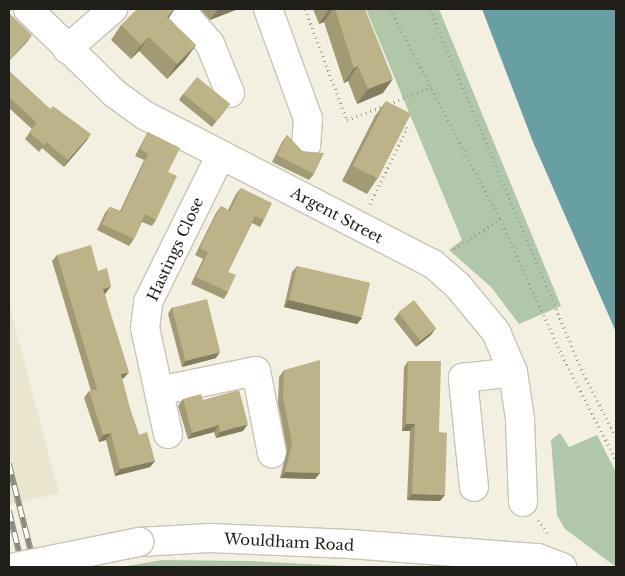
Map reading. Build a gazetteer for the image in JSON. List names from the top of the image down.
{
  "streets": {
    "street": ["Argent Street", "Hastings Close", "Wouldham Road"]
  },
  "crossings": [
    ["Argent Street", "Hastings Close"]
  ]
}
